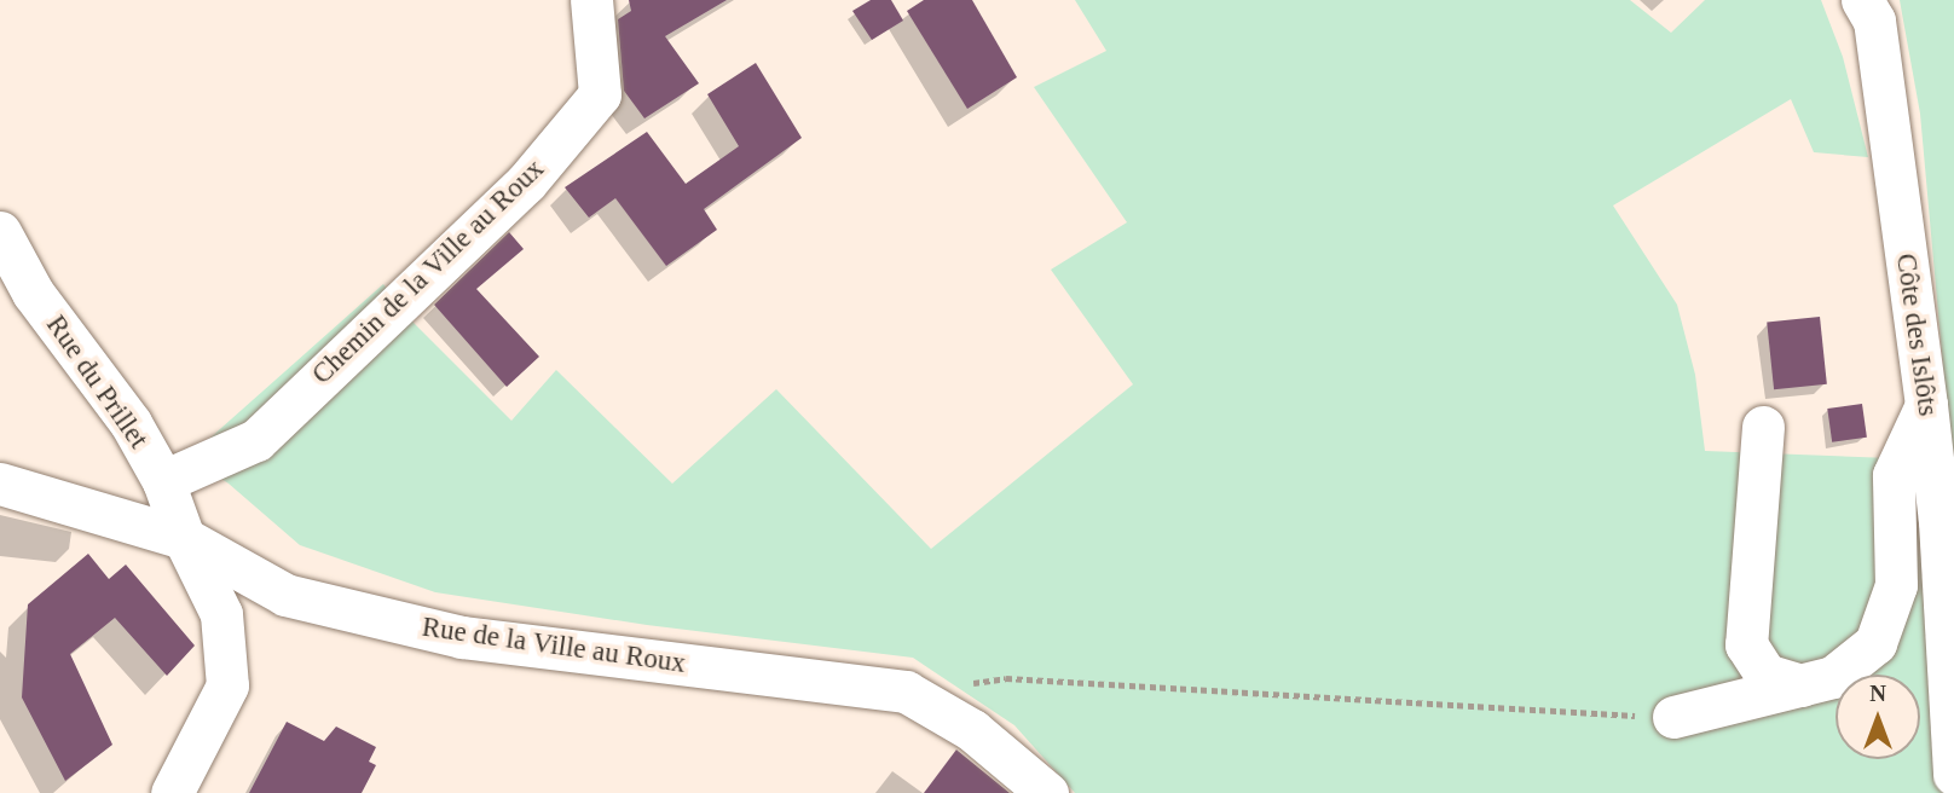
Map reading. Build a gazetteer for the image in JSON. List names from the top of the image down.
{
  "streets": {
    "street": [
      "Chemin de la Ville au Roux",
      "Côte des Islôts",
      "Rue du Prillet",
      "Rue de la Ville au Roux"
    ]
  },
  "crossings": [
    ["Chemin de la Ville au Roux", "Rue du Prillet"],
    ["Rue du Prillet", "Rue de la Ville au Roux"]
  ],
  "north": "top"
}
